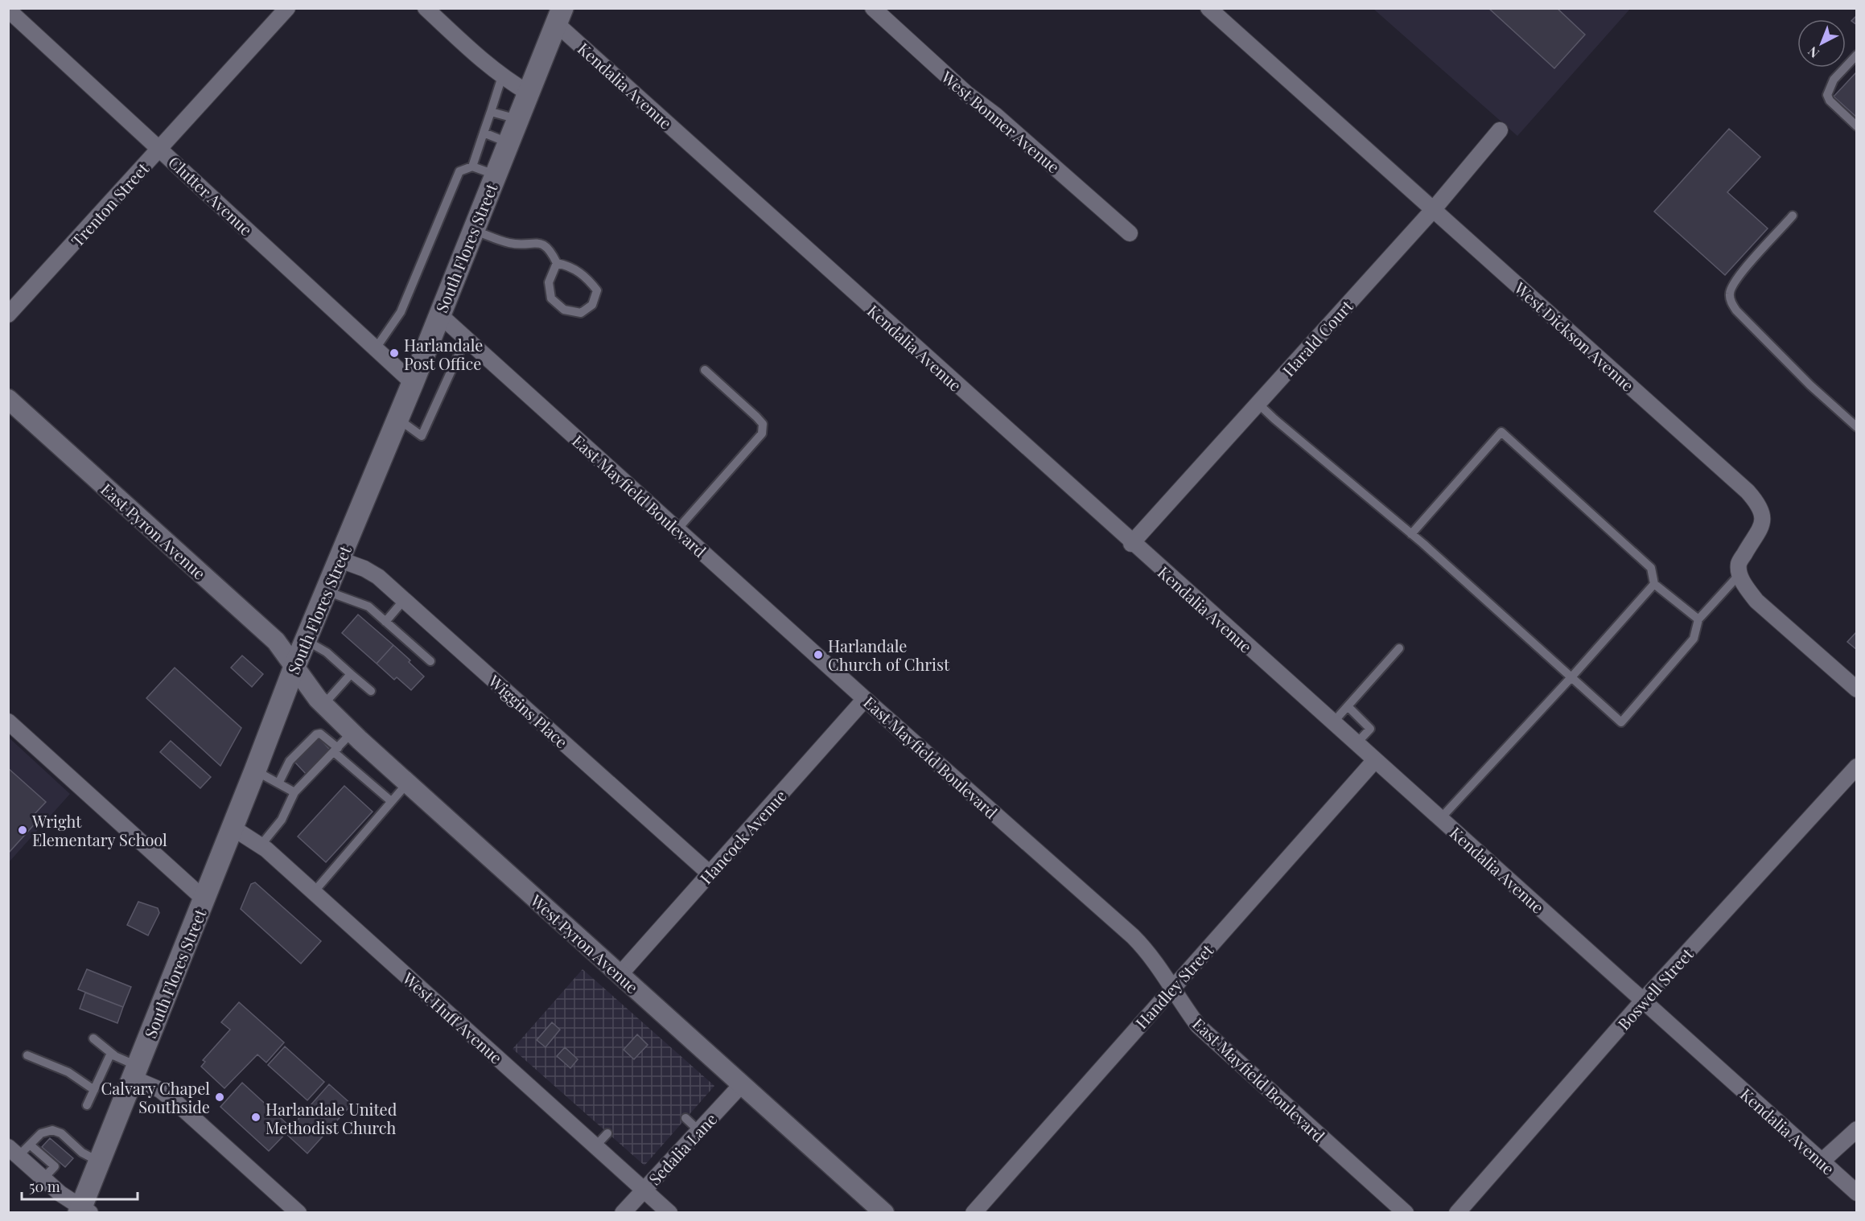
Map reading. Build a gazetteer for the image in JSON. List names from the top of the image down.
{
  "streets": {
    "main road": ["South Flores Street"],
    "street": [
      "Kendalia Avenue",
      "West Bonner Avenue",
      "Clutter Avenue",
      "Trenton Street",
      "West Dickson Avenue",
      "Harald Court",
      "East Mayfield Boulevard",
      "East Pyron Avenue",
      "Wiggins Place",
      "Hancock Avenue",
      "West Pyron Avenue",
      "Handley Street",
      "Boswell Street",
      "West Huff Avenue",
      "Sedalia Lane"
    ]
  },
  "crossings": [
    ["Kendalia Avenue", "South Flores Street"],
    ["Kendalia Avenue", "Harald Court"],
    ["Kendalia Avenue", "Handley Street"],
    ["Kendalia Avenue", "Boswell Street"],
    ["Clutter Avenue", "Trenton Street"],
    ["Clutter Avenue", "South Flores Street"],
    ["South Flores Street", "East Mayfield Boulevard"],
    ["South Flores Street", "East Pyron Avenue"],
    ["South Flores Street", "Wiggins Place"],
    ["South Flores Street", "West Pyron Avenue"],
    ["South Flores Street", "West Huff Avenue"],
    ["West Dickson Avenue", "Harald Court"],
    ["East Mayfield Boulevard", "Hancock Avenue"],
    ["East Mayfield Boulevard", "Handley Street"],
    ["East Pyron Avenue", "West Pyron Avenue"],
    ["Wiggins Place", "Hancock Avenue"],
    ["Hancock Avenue", "West Pyron Avenue"],
    ["West Pyron Avenue", "Sedalia Lane"],
    ["West Huff Avenue", "Sedalia Lane"]
  ],
  "places": [
    "Harlandale Post Office",
    "Harlandale Church of Christ",
    "Wright Elementary School",
    "Calvary Chapel Southside",
    "Harlandale United Methodist Church"
  ],
  "scale_bar": "50 m",
  "north": "bottom left"
}
